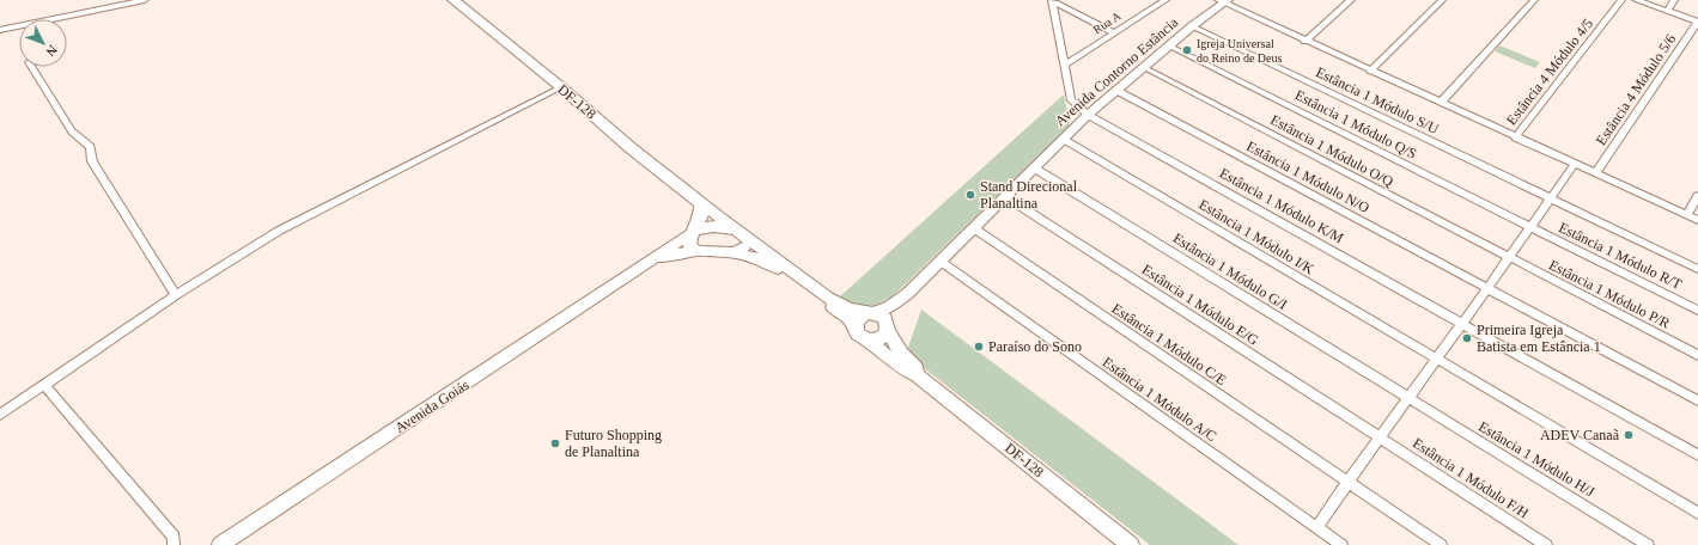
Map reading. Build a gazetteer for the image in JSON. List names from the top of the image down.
{
  "streets": {
    "main road": ["DF-128"],
    "street": [
      "Rua A",
      "Avenida Contorno Estância",
      "Estância 4 Módulo 4/5",
      "Estância 4 Módulo 5/6",
      "Estância 1 Módulo S/U",
      "Estância 1 Módulo Q/S",
      "Estância 1 Módulo O/Q",
      "Estância 1 Módulo N/O",
      "Estância 1 Módulo K/M",
      "Estância 1 Módulo I/K",
      "Estância 1 Módulo R/T",
      "Estância 1 Módulo G/I",
      "Estância 1 Módulo P/R",
      "Estância 1 Módulo E/G",
      "Estância 1 Módulo C/E",
      "Estância 1 Módulo A/C",
      "Avenida Goiás",
      "Estância 1 Módulo H/J",
      "Estância 1 Módulo F/H"
    ]
  },
  "crossings": [
    ["Rua A", "Estância 1 Módulo K/M"],
    ["Avenida Contorno Estância", "Estância 1 Módulo S/U"],
    ["Avenida Contorno Estância", "DF-128"],
    ["Avenida Contorno Estância", "Estância 1 Módulo Q/S"],
    ["Avenida Contorno Estância", "Estância 1 Módulo O/Q"],
    ["Avenida Contorno Estância", "Estância 1 Módulo N/O"],
    ["Avenida Contorno Estância", "Estância 1 Módulo K/M"],
    ["Avenida Contorno Estância", "Estância 1 Módulo I/K"],
    ["Avenida Contorno Estância", "Estância 1 Módulo G/I"],
    ["Avenida Contorno Estância", "Estância 1 Módulo E/G"],
    ["Avenida Contorno Estância", "Estância 1 Módulo C/E"],
    ["Avenida Contorno Estância", "Estância 1 Módulo A/C"],
    ["DF-128", "Avenida Goiás"],
    ["Estância 1 Módulo Q/S", "Estância 1 Módulo R/T"],
    ["Estância 1 Módulo O/Q", "Estância 1 Módulo P/R"],
    ["Estância 1 Módulo G/I", "Estância 1 Módulo H/J"],
    ["Estância 1 Módulo E/G", "Estância 1 Módulo F/H"]
  ],
  "places": [
    "Igreja Universal do Reino de Deus",
    "Stand Direcional Planaltina",
    "Primeira Igreja Batista em Estância 1",
    "Paraíso do Sono",
    "ADEV Canaã",
    "Futuro Shopping de Planaltina"
  ],
  "north": "bottom right"
}
